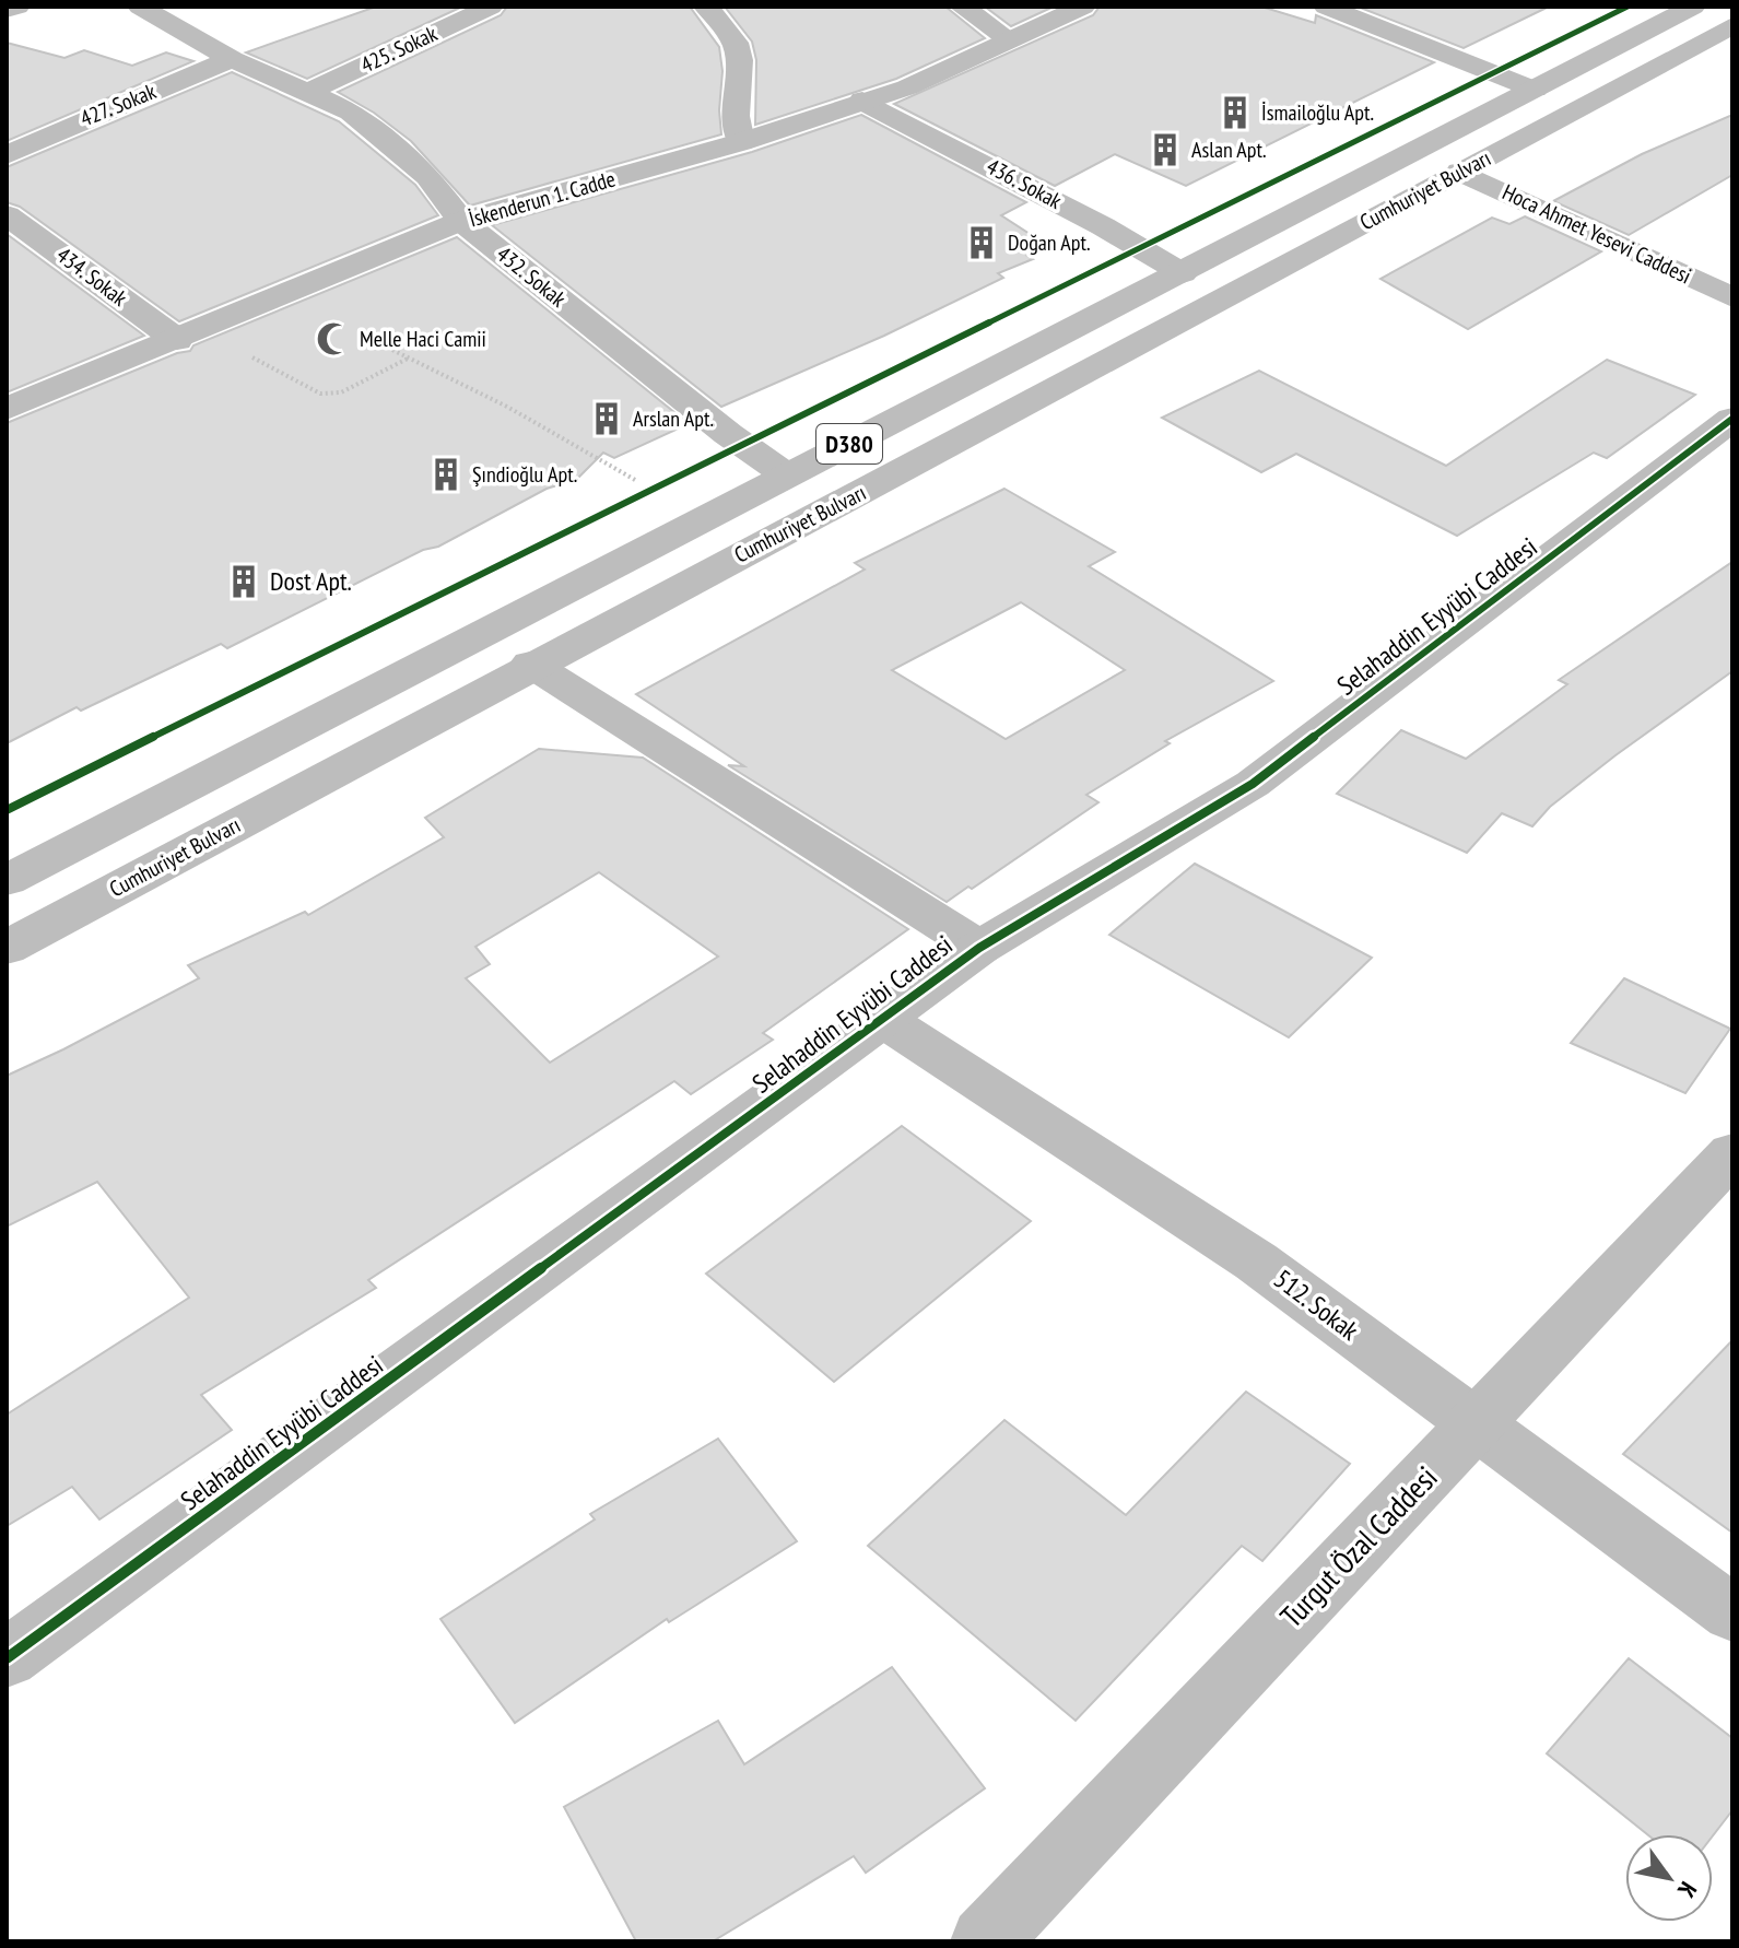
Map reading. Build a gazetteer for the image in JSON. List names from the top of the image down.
{
  "streets": {
    "street": [
      "425. Sokak",
      "427. Sokak",
      "436. Sokak",
      "Cumhuriyet Bulvarı",
      "İskenderun 1. Cadde",
      "Hoca Ahmet Yesevi Caddesi",
      "434. Sokak",
      "432. Sokak",
      "D380",
      "Selahaddin Eyyübi Caddesi",
      "512. Sokak",
      "Turgut Özal Caddesi"
    ]
  },
  "crossings": [
    ["425. Sokak", "432. Sokak"],
    ["427. Sokak", "432. Sokak"],
    ["436. Sokak", "Cumhuriyet Bulvarı"],
    ["436. Sokak", "İskenderun 1. Cadde"],
    ["Cumhuriyet Bulvarı", "Hoca Ahmet Yesevi Caddesi"],
    ["Cumhuriyet Bulvarı", "432. Sokak"],
    ["İskenderun 1. Cadde", "434. Sokak"],
    ["İskenderun 1. Cadde", "432. Sokak"],
    ["Selahaddin Eyyübi Caddesi", "512. Sokak"],
    ["512. Sokak", "Turgut Özal Caddesi"]
  ],
  "places": {
    "building": [
      "İsmailoğlu Apt.",
      "Aslan Apt.",
      "Doğan Apt.",
      "Arslan Apt.",
      "Şındioğlu Apt.",
      "Dost Apt."
    ],
    "mosque": ["Melle Haci Camii"]
  },
  "north": "bottom right"
}
